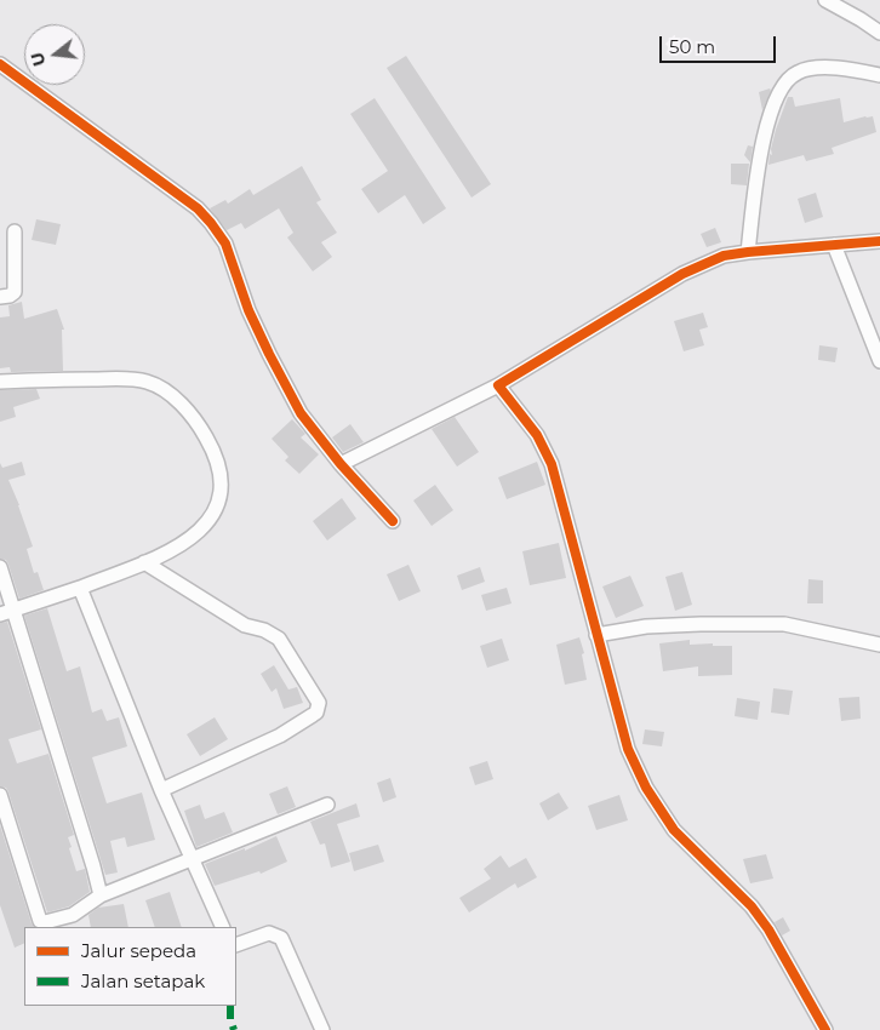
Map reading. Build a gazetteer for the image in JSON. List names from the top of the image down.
{
  "legend": ["Jalur sepeda", "Jalan setapak"],
  "scale_bar": "50 m",
  "north": "left"
}
